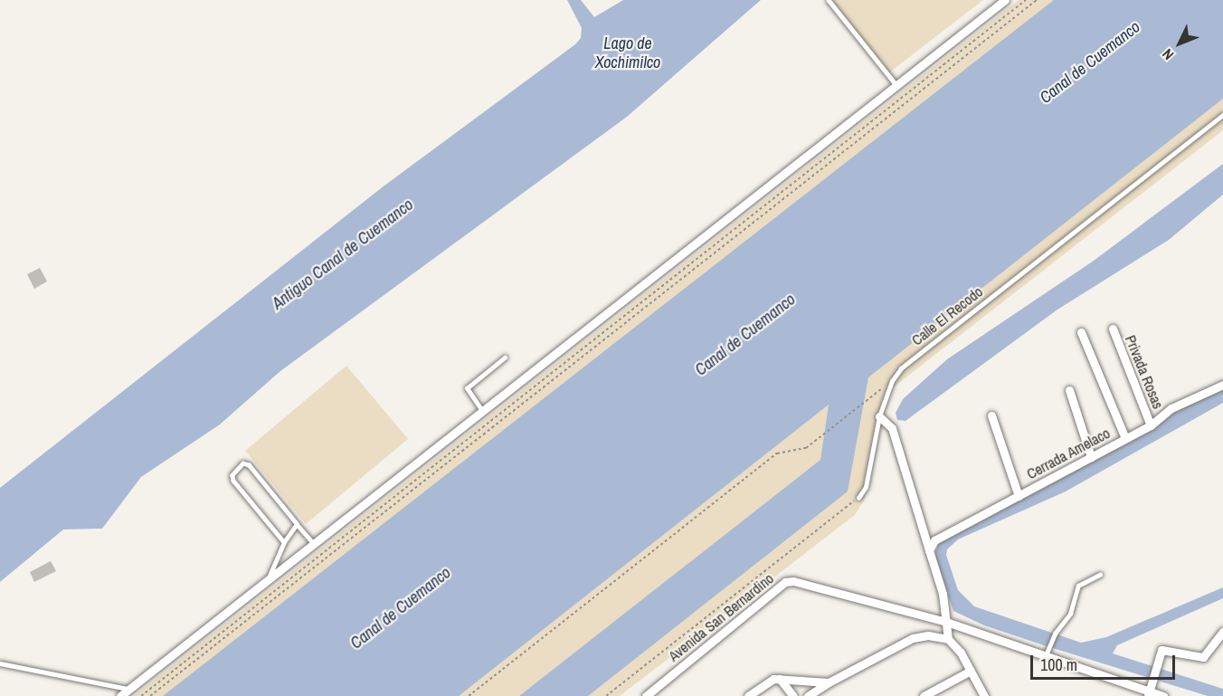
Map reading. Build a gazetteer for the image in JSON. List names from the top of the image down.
{
  "streets": {
    "street": ["Privada Rosas", "Cerrada Amelaco", "Avenida San Bernardino"],
    "lane": ["Calle El Recodo"]
  },
  "crossings": [
    ["Privada Rosas", "Cerrada Amelaco"]
  ],
  "water": ["Lago de Xochimilco", "Canal de Cuemanco", "Antiguo Canal de Cuemanco"],
  "scale_bar": "100 m",
  "north": "bottom left"
}
